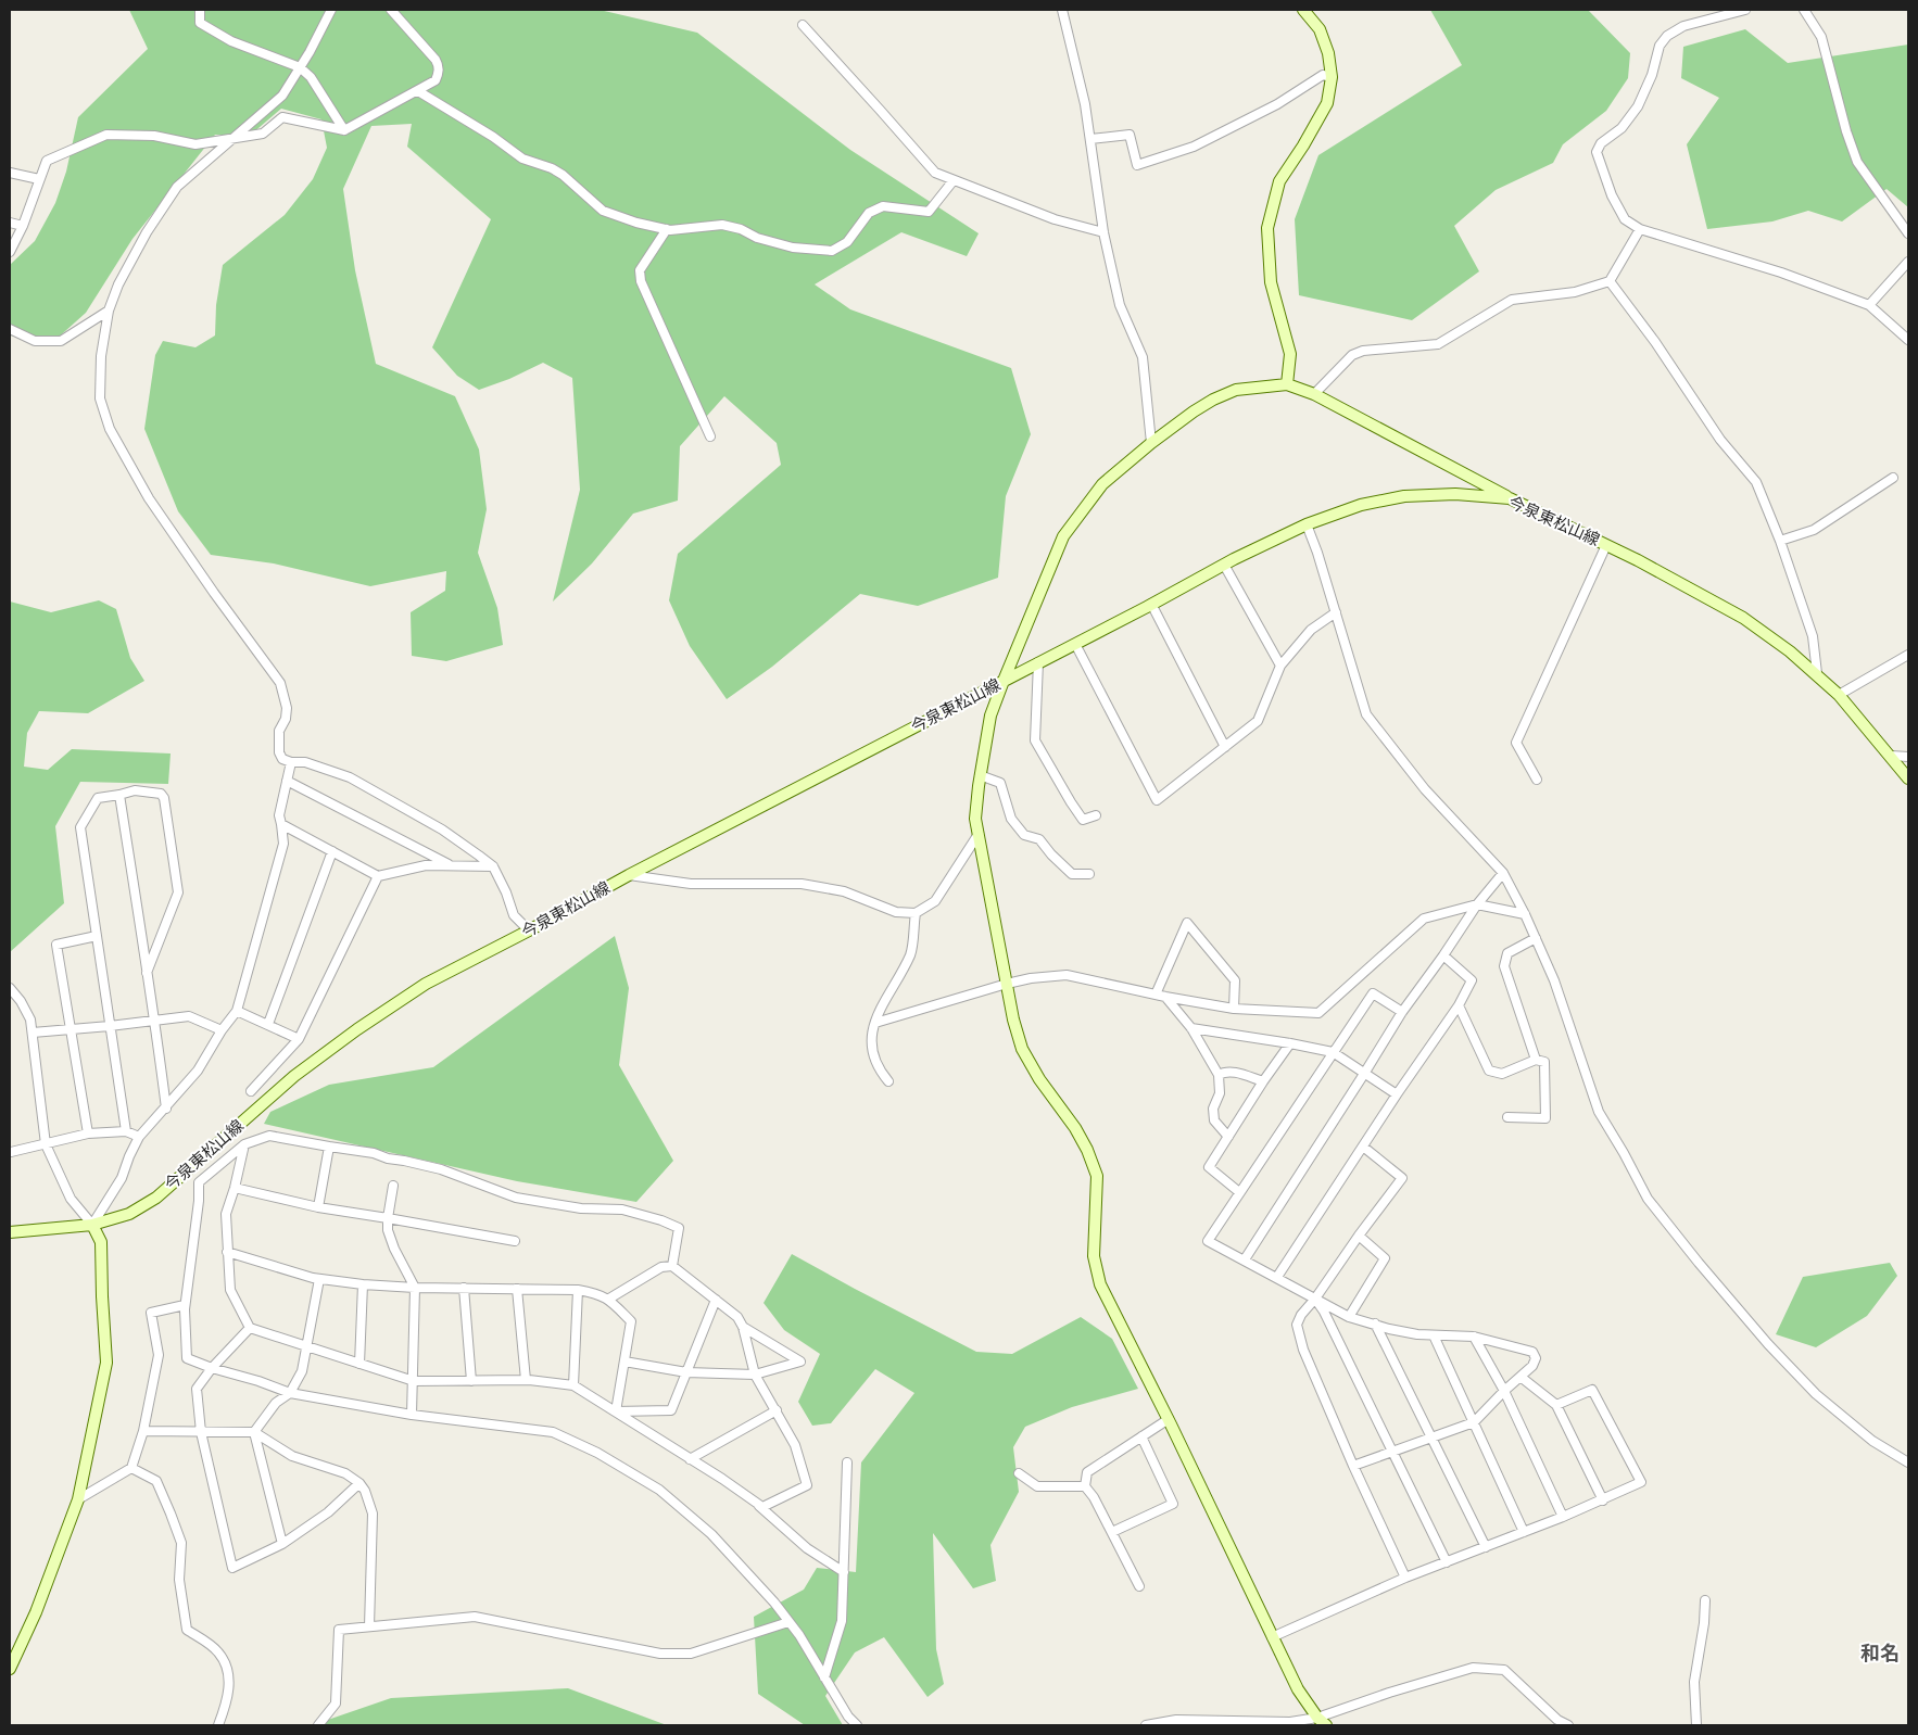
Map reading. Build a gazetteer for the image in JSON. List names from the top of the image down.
{
  "streets": {
    "street": ["今泉東松山線"]
  },
  "districts": ["和名"]
}
